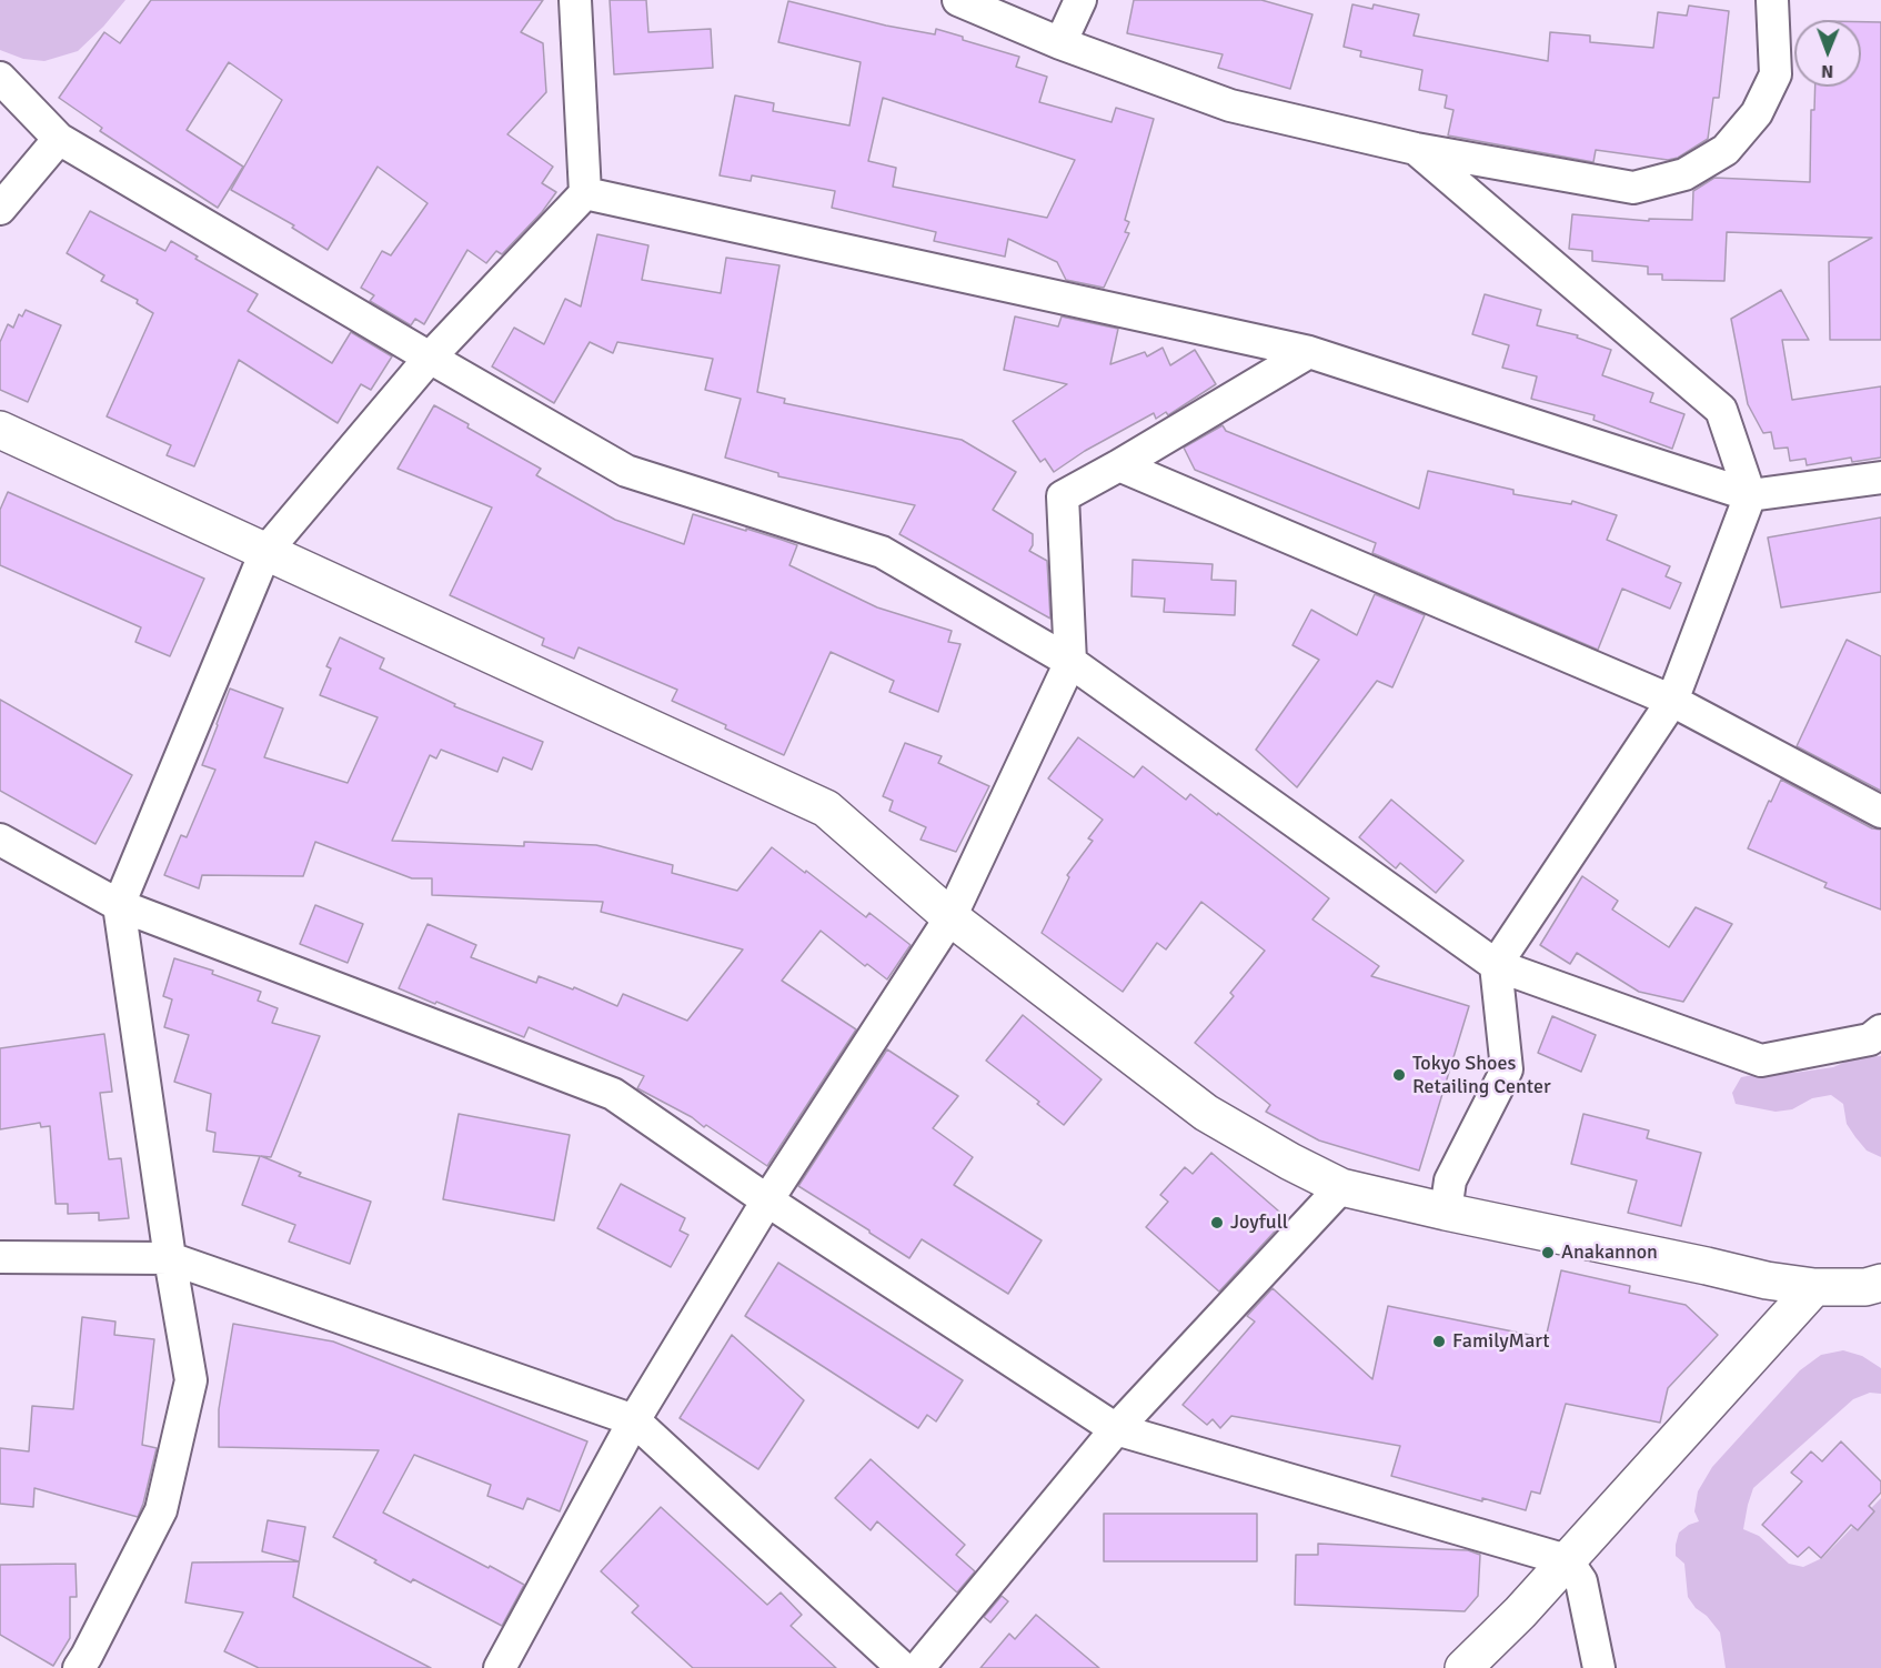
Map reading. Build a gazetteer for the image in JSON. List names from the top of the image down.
{
  "places": [
    "Tokyo Shoes Retailing Center",
    "Joyfull",
    "Anakannon",
    "FamilyMart"
  ],
  "north": "bottom"
}
